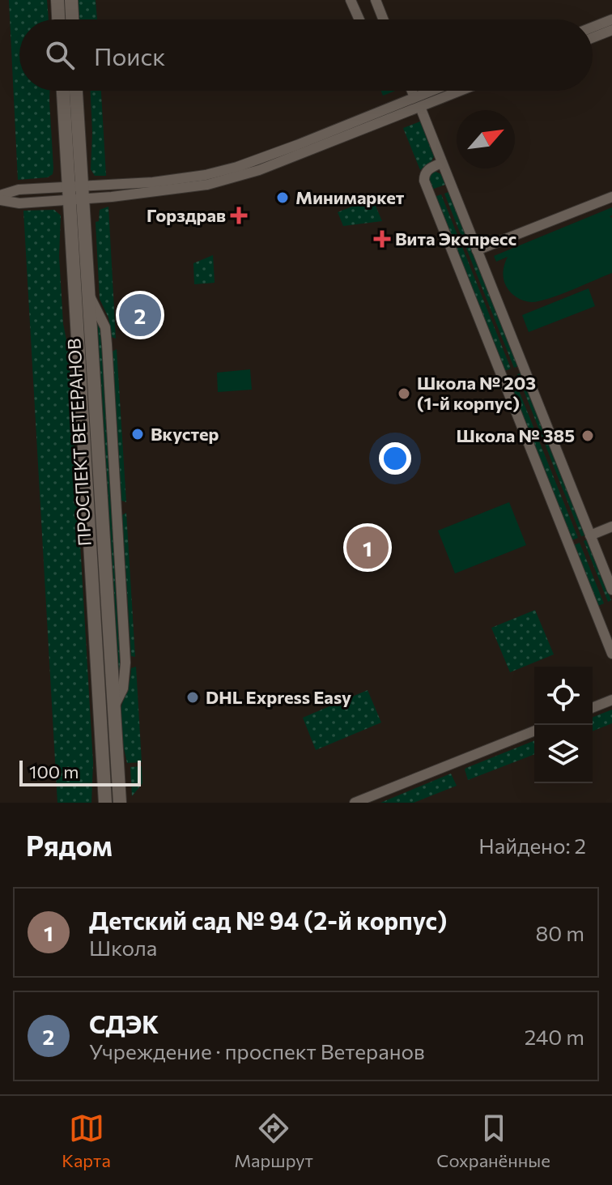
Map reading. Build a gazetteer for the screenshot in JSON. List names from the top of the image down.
{
  "streets": {
    "main road": ["ПРОСПЕКТ ВЕТЕРАНОВ"]
  },
  "places": {
    "other": [
      "Минимаркет",
      "Школа № 203 (1-й корпус)",
      "Вкустер",
      "Школа № 385",
      "DHL Express Easy"
    ],
    "health": ["Горздрав", "Вита Экспресс"]
  },
  "scale_bar": "100 m",
  "north": "top right",
  "page": {
    "search": "Поиск",
    "pins": ["2", "1"],
    "scale": "100 m",
    "heading": ["Рядом", "Найдено: 2"],
    "list": [
      {
        "mark": "1",
        "name": "Детский сад № 94 (2-й корпус)",
        "note": "Школа",
        "value": "80 m"
      },
      {
        "mark": "2",
        "name": "СДЭК",
        "note": "Учреждение · проспект Ветеранов",
        "value": "240 m"
      }
    ],
    "nav": ["Карта", "Маршрут", "Сохранённые"]
  }
}
